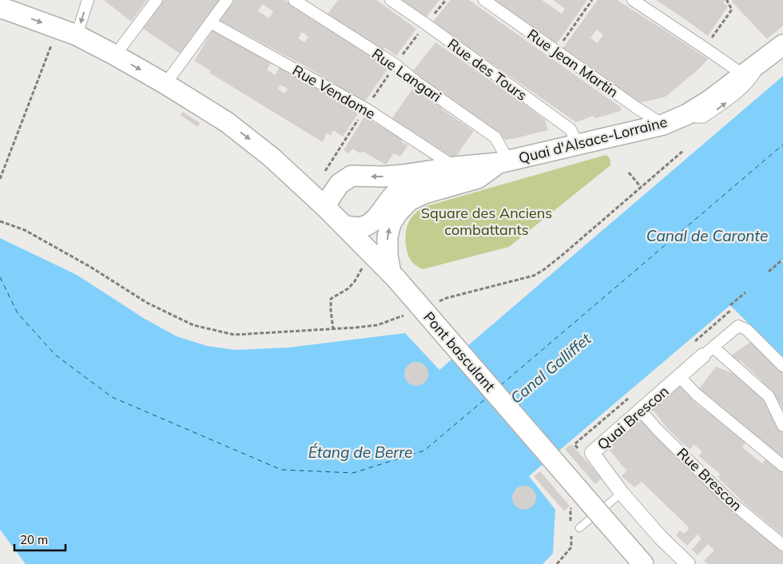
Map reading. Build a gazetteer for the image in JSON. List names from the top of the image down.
{
  "streets": {
    "main road": ["Quai d'Alsace-Lorraine", "Pont basculant"],
    "street": [
      "Rue Jean Martin",
      "Rue des Tours",
      "Rue Langari",
      "Rue Vendome",
      "Quai Brescon",
      "Rue Brescon"
    ]
  },
  "crossings": [
    ["Rue Jean Martin", "Quai d'Alsace-Lorraine"],
    ["Rue des Tours", "Quai d'Alsace-Lorraine"],
    ["Rue Langari", "Quai d'Alsace-Lorraine"],
    ["Rue Vendome", "Quai d'Alsace-Lorraine"],
    ["Quai d'Alsace-Lorraine", "Pont basculant"],
    ["Quai Brescon", "Rue Brescon"]
  ],
  "one_way": ["Pont basculant"],
  "water": ["Canal de Caronte", "Canal Galliffet", "Étang de Berre"],
  "parks": ["Square des Anciens combattants"],
  "scale_bar": "20 m"
}
